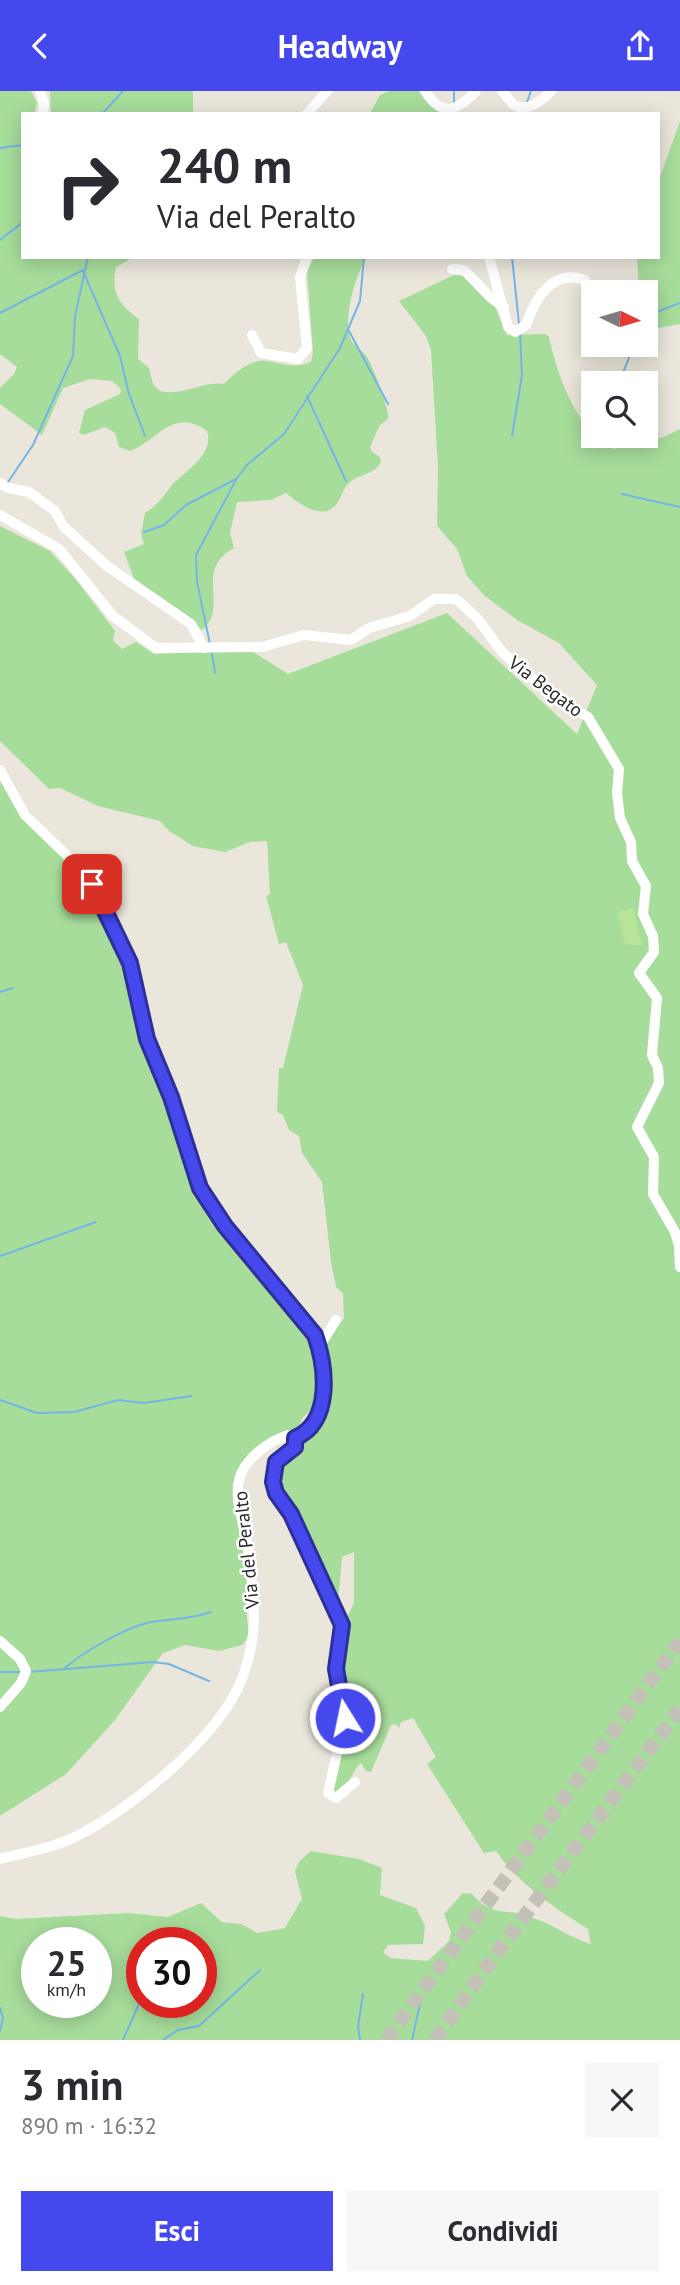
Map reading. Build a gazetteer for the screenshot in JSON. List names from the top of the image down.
{
  "streets": {
    "street": ["Via Begato", "Via del Peralto"]
  },
  "north": "right",
  "page": {
    "header": "Headway",
    "turn": ["240 m", "Via del Peralto"],
    "speed": "25 km/h",
    "limit": "30",
    "heading": ["3 min", "890 m · 16:32"],
    "buttons": ["Esci", "Condividi"]
  }
}
